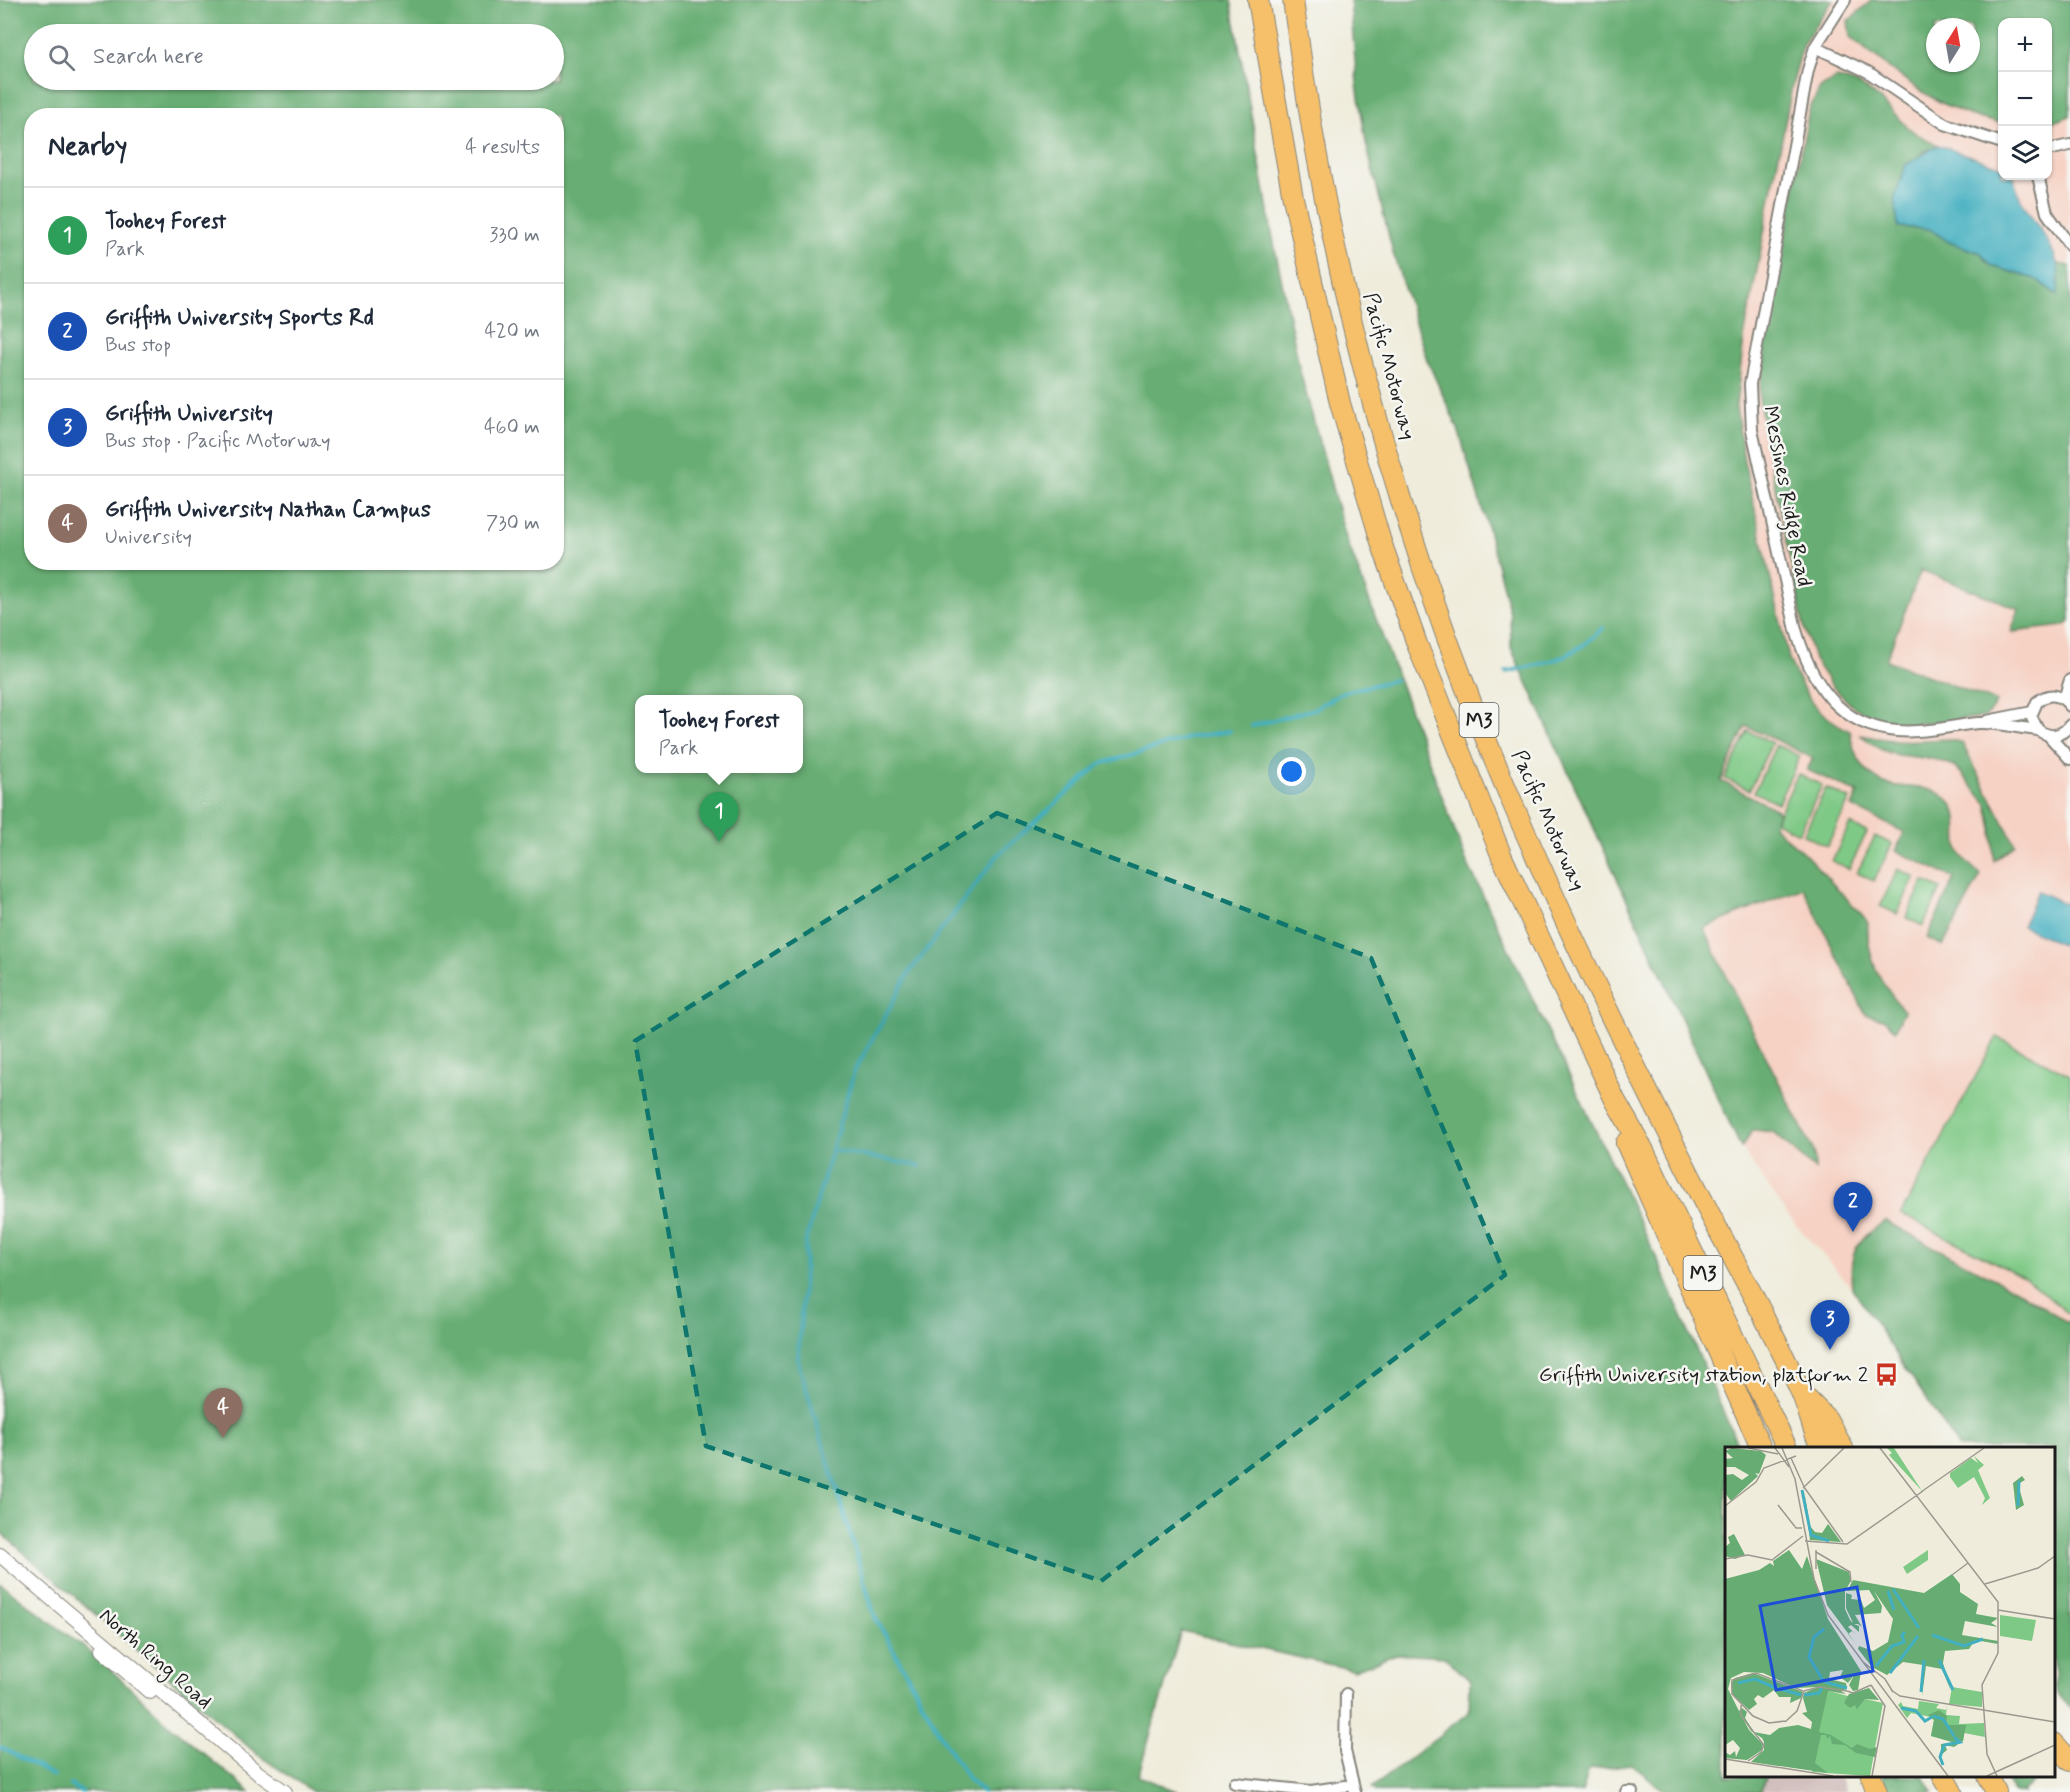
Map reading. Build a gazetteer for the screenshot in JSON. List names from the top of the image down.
{
  "streets": {
    "highway": ["Pacific Motorway", "M3"],
    "street": ["Messines Ridge Road", "North Ring Road"]
  },
  "places": {
    "bus stop": ["Griffith University station, platform 2"]
  },
  "north": "top",
  "page": {
    "map_buttons": ["+", "−"],
    "search": "Search here",
    "heading": ["Nearby", "4 results"],
    "list": [
      {
        "mark": "1",
        "name": "Toohey Forest",
        "note": "Park",
        "value": "330 m"
      },
      {
        "mark": "2",
        "name": "Griffith University Sports Rd",
        "note": "Bus stop",
        "value": "420 m"
      },
      {
        "mark": "3",
        "name": "Griffith University",
        "note": "Bus stop · Pacific Motorway",
        "value": "460 m"
      },
      {
        "mark": "4",
        "name": "Griffith University Nathan Campus",
        "note": "University",
        "value": "730 m"
      }
    ],
    "popup": ["Toohey Forest", "Park"],
    "pins": [
      "1",
      "2",
      "3",
      "4"
    ]
  }
}
